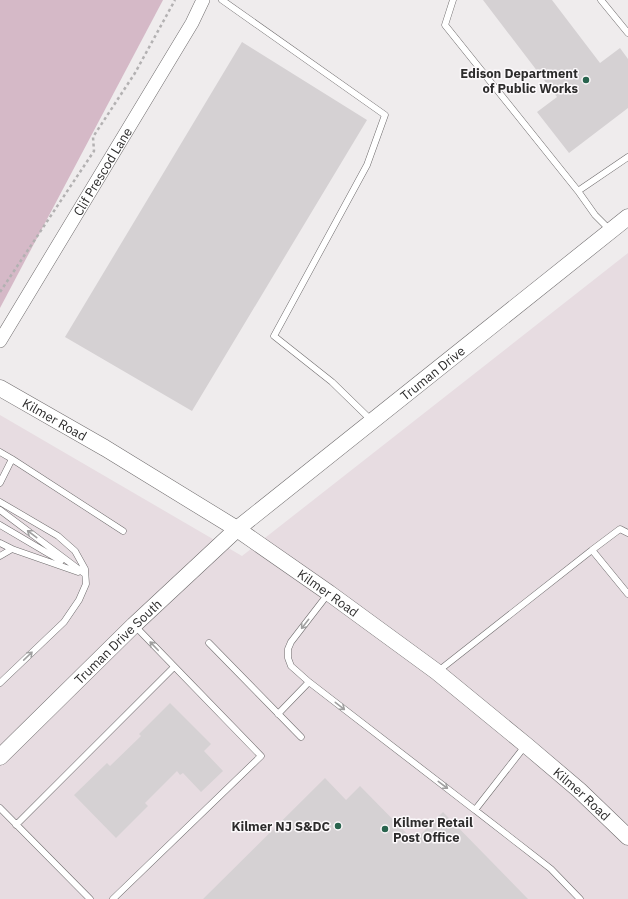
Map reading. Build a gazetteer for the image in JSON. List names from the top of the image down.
{
  "streets": {
    "street": [
      "Clif Prescod Lane",
      "Truman Drive",
      "Kilmer Road",
      "Truman Drive South"
    ]
  },
  "crossings": [
    ["Truman Drive", "Kilmer Road"],
    ["Truman Drive", "Truman Drive South"],
    ["Kilmer Road", "Truman Drive South"]
  ],
  "places": ["Edison Department of Public Works", "Kilmer NJ S&DC", "Kilmer Retail Post Office"]
}
